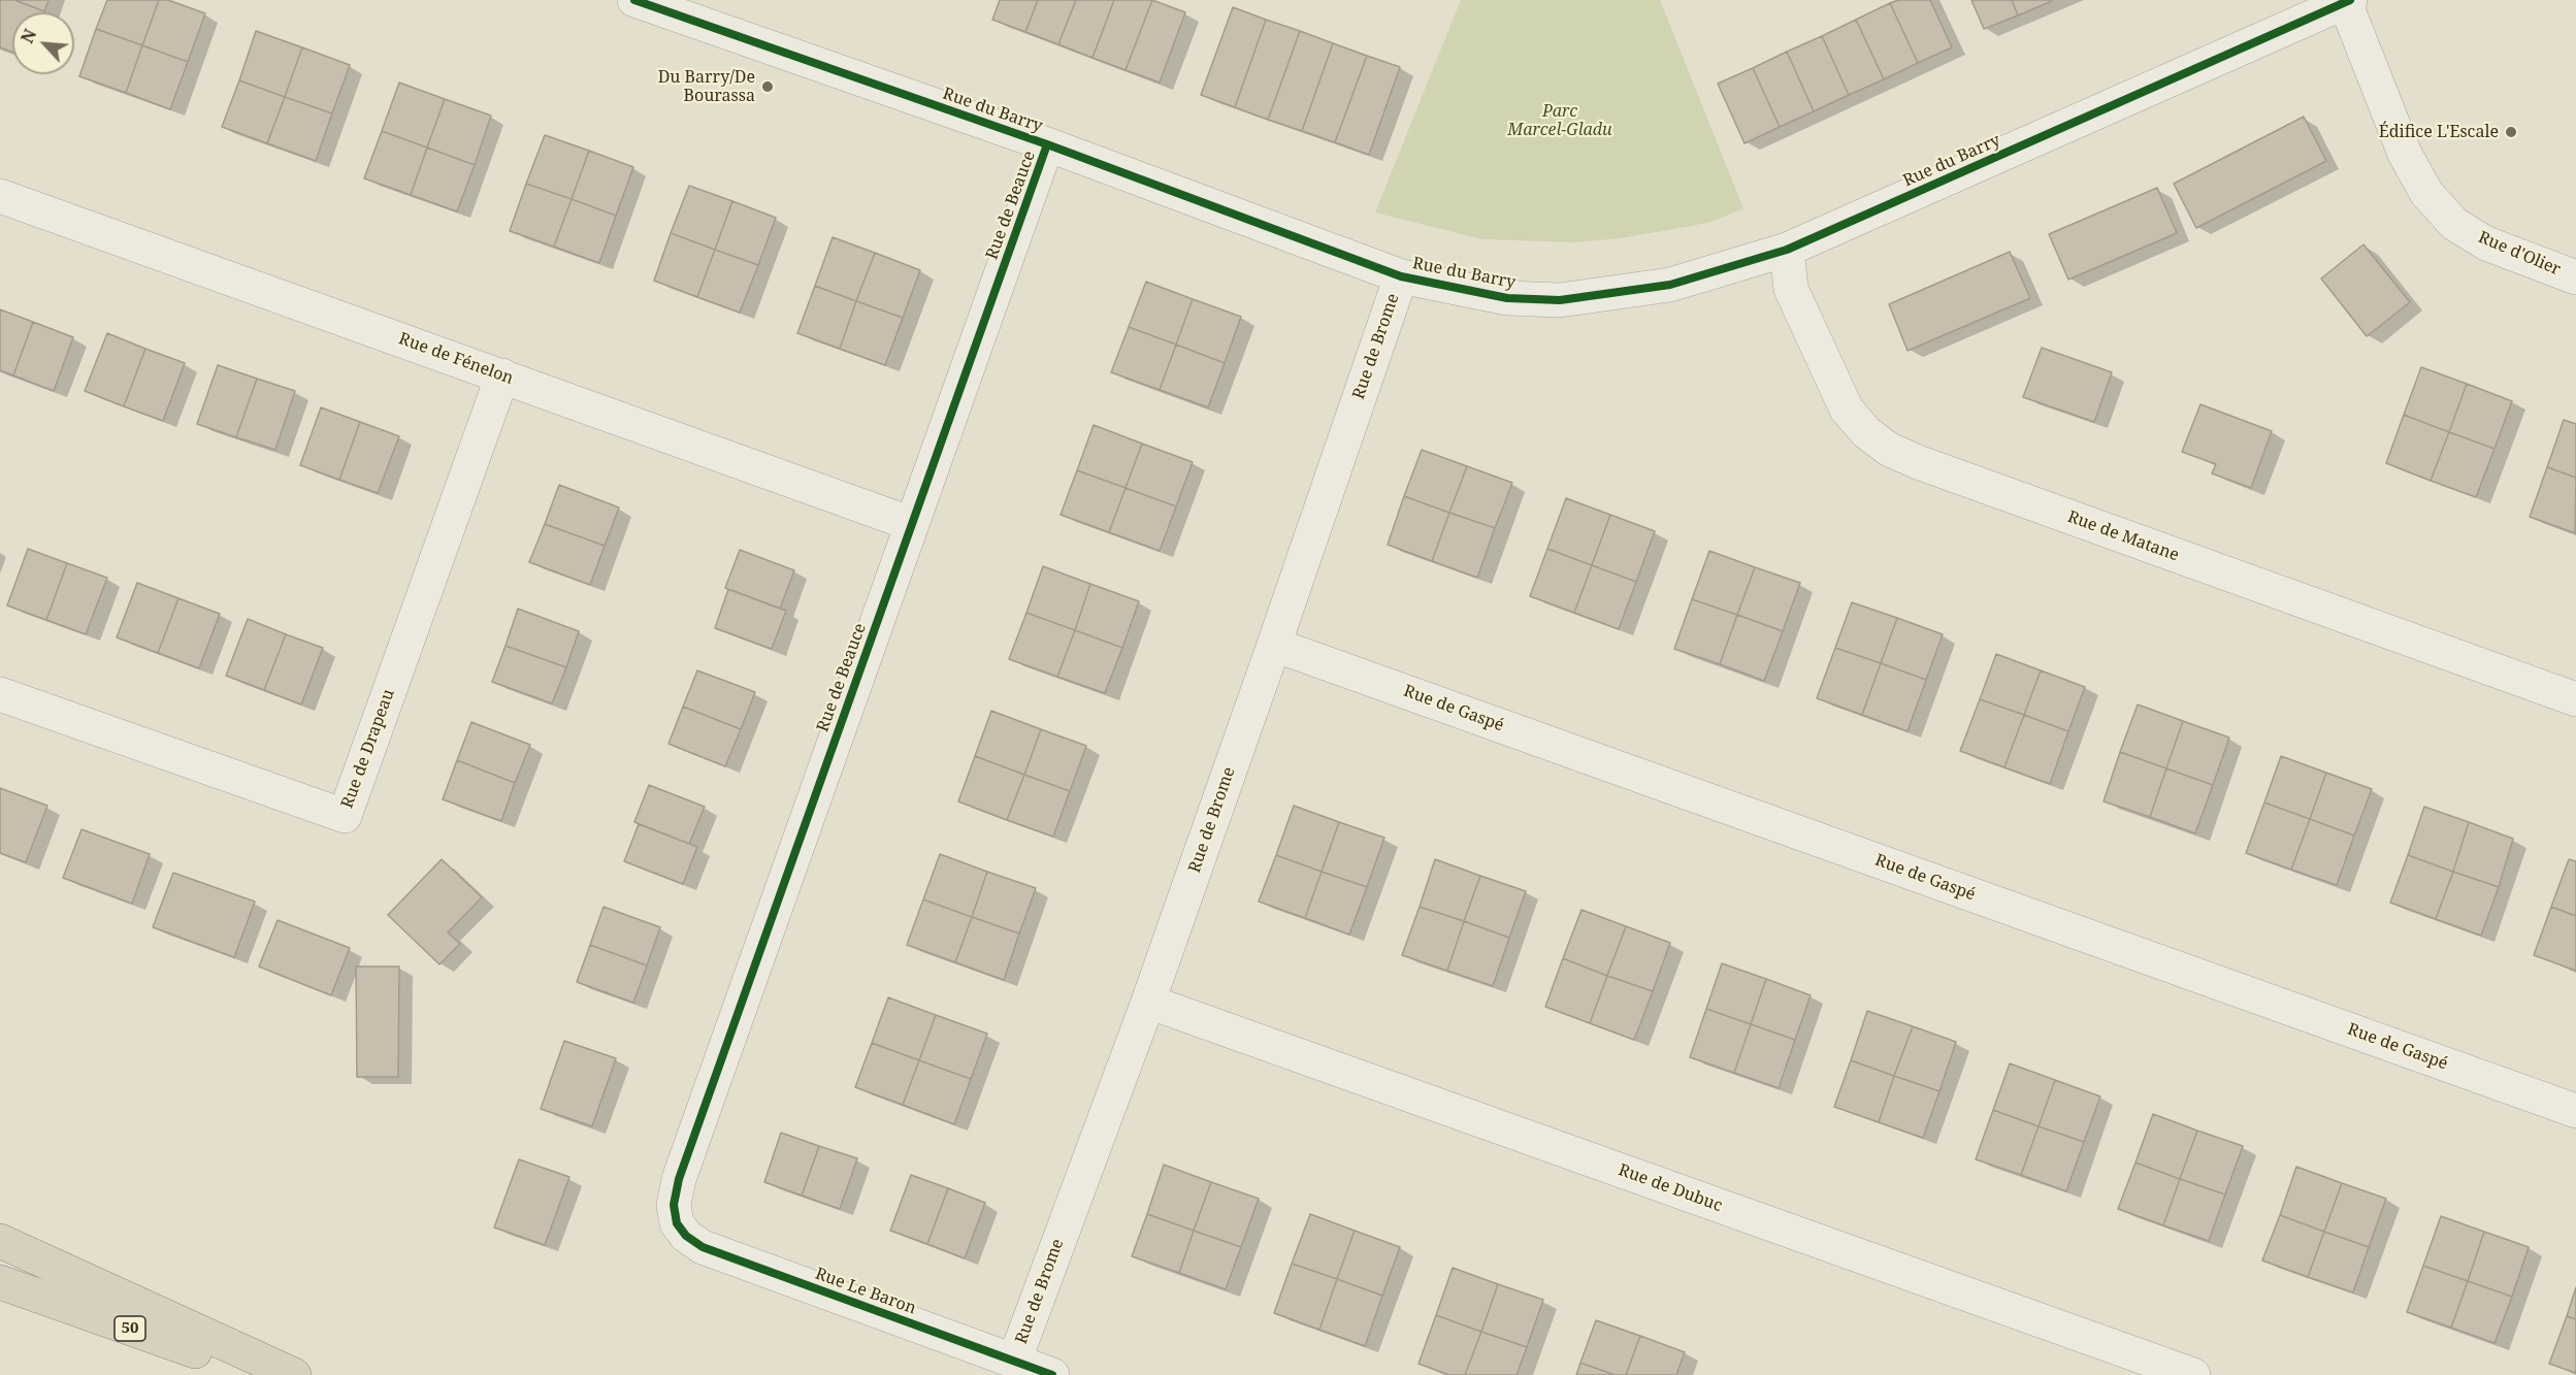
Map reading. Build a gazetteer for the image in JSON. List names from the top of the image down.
{
  "streets": {
    "highway": ["50"],
    "street": [
      "Rue du Barry",
      "Rue de Beauce",
      "Rue d'Olier",
      "Rue de Brome",
      "Rue de Fénelon",
      "Rue de Matane",
      "Rue de Gaspé",
      "Rue de Drapeau",
      "Rue de Dubuc",
      "Rue Le Baron"
    ]
  },
  "crossings": [
    ["Rue du Barry", "Rue de Beauce"],
    ["Rue du Barry", "Rue d'Olier"],
    ["Rue du Barry", "Rue de Brome"],
    ["Rue du Barry", "Rue de Matane"],
    ["Rue de Beauce", "Rue de Fénelon"],
    ["Rue de Beauce", "Rue Le Baron"],
    ["Rue de Brome", "Rue de Gaspé"],
    ["Rue de Brome", "Rue de Dubuc"],
    ["Rue de Brome", "Rue Le Baron"],
    ["Rue de Fénelon", "Rue de Drapeau"]
  ],
  "parks": ["Parc Marcel-Gladu"],
  "places": ["Du Barry/De Bourassa", "Édifice L'Escale"],
  "north": "top left"
}
